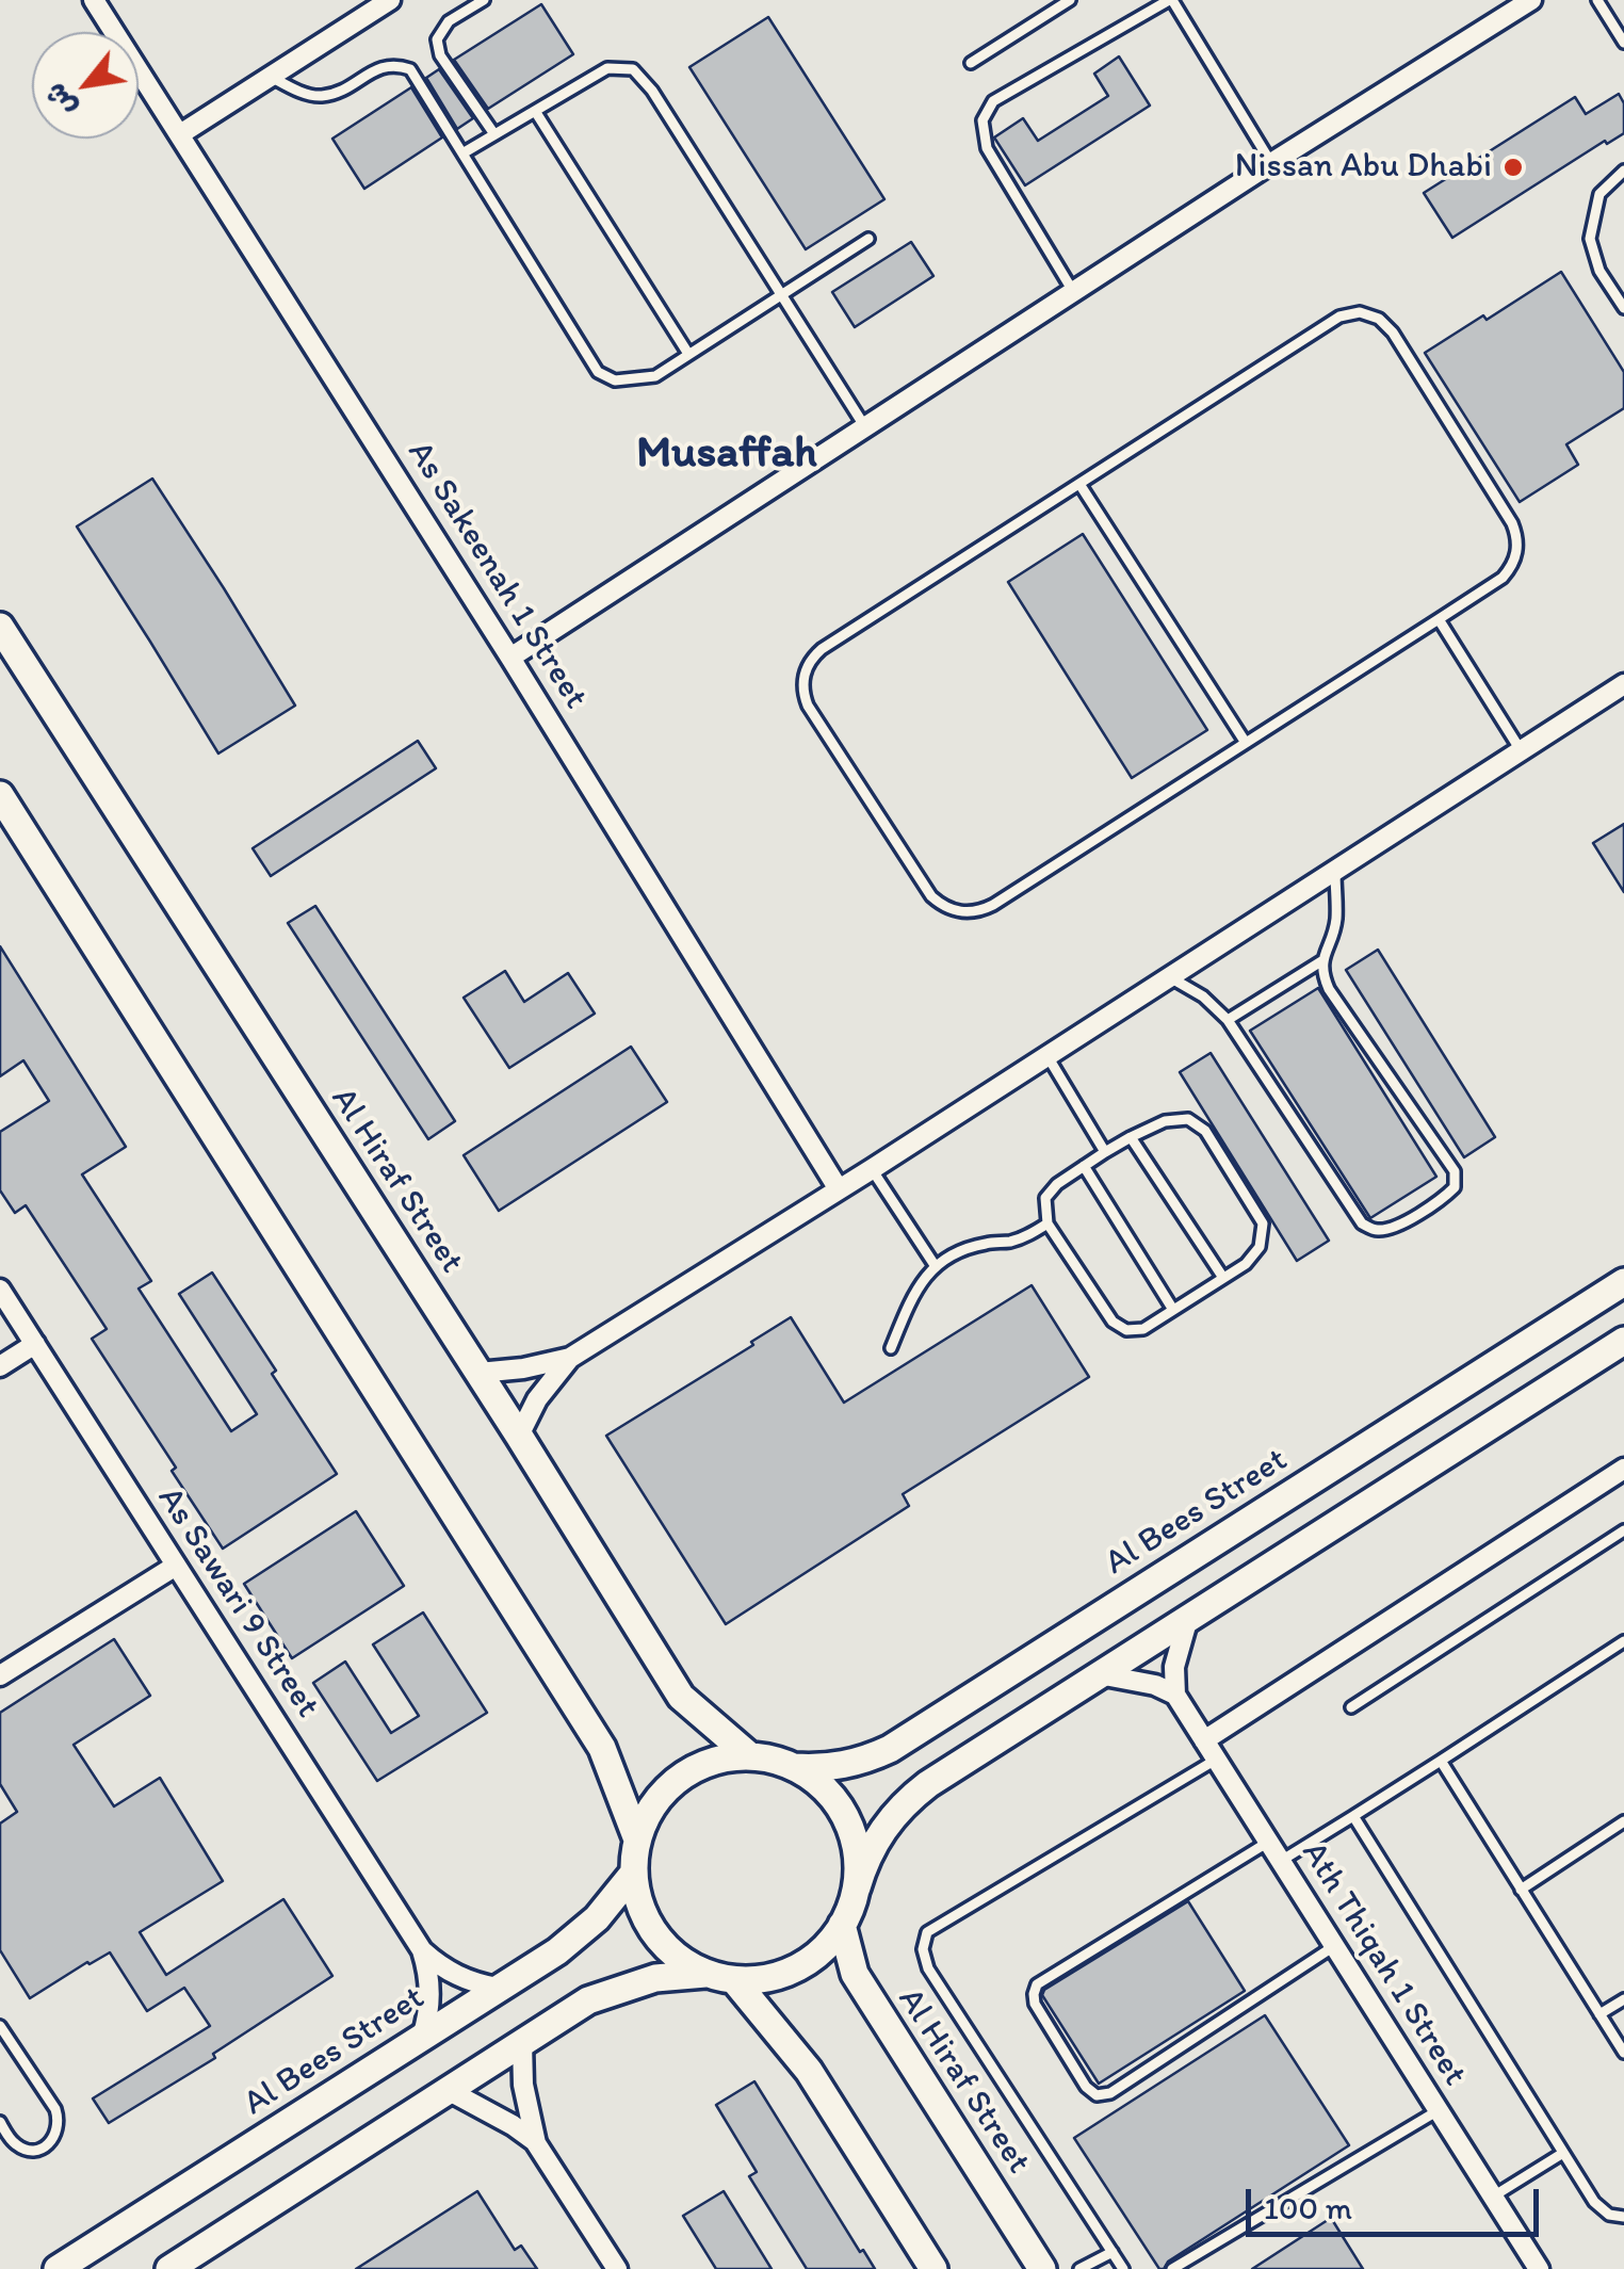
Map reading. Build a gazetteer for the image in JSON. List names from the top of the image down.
{
  "streets": {
    "street": [
      "As Sakeenah 1 Street",
      "Al Hiraf Street",
      "Al Bees Street",
      "As Sawari 9 Street",
      "Ath Thiqah 1 Street"
    ]
  },
  "crossings": [
    ["Al Hiraf Street", "Al Bees Street"],
    ["Al Bees Street", "As Sawari 9 Street"]
  ],
  "districts": ["Musaffah"],
  "places": ["Nissan Abu Dhabi"],
  "scale_bar": "100 m",
  "north": "bottom left"
}
